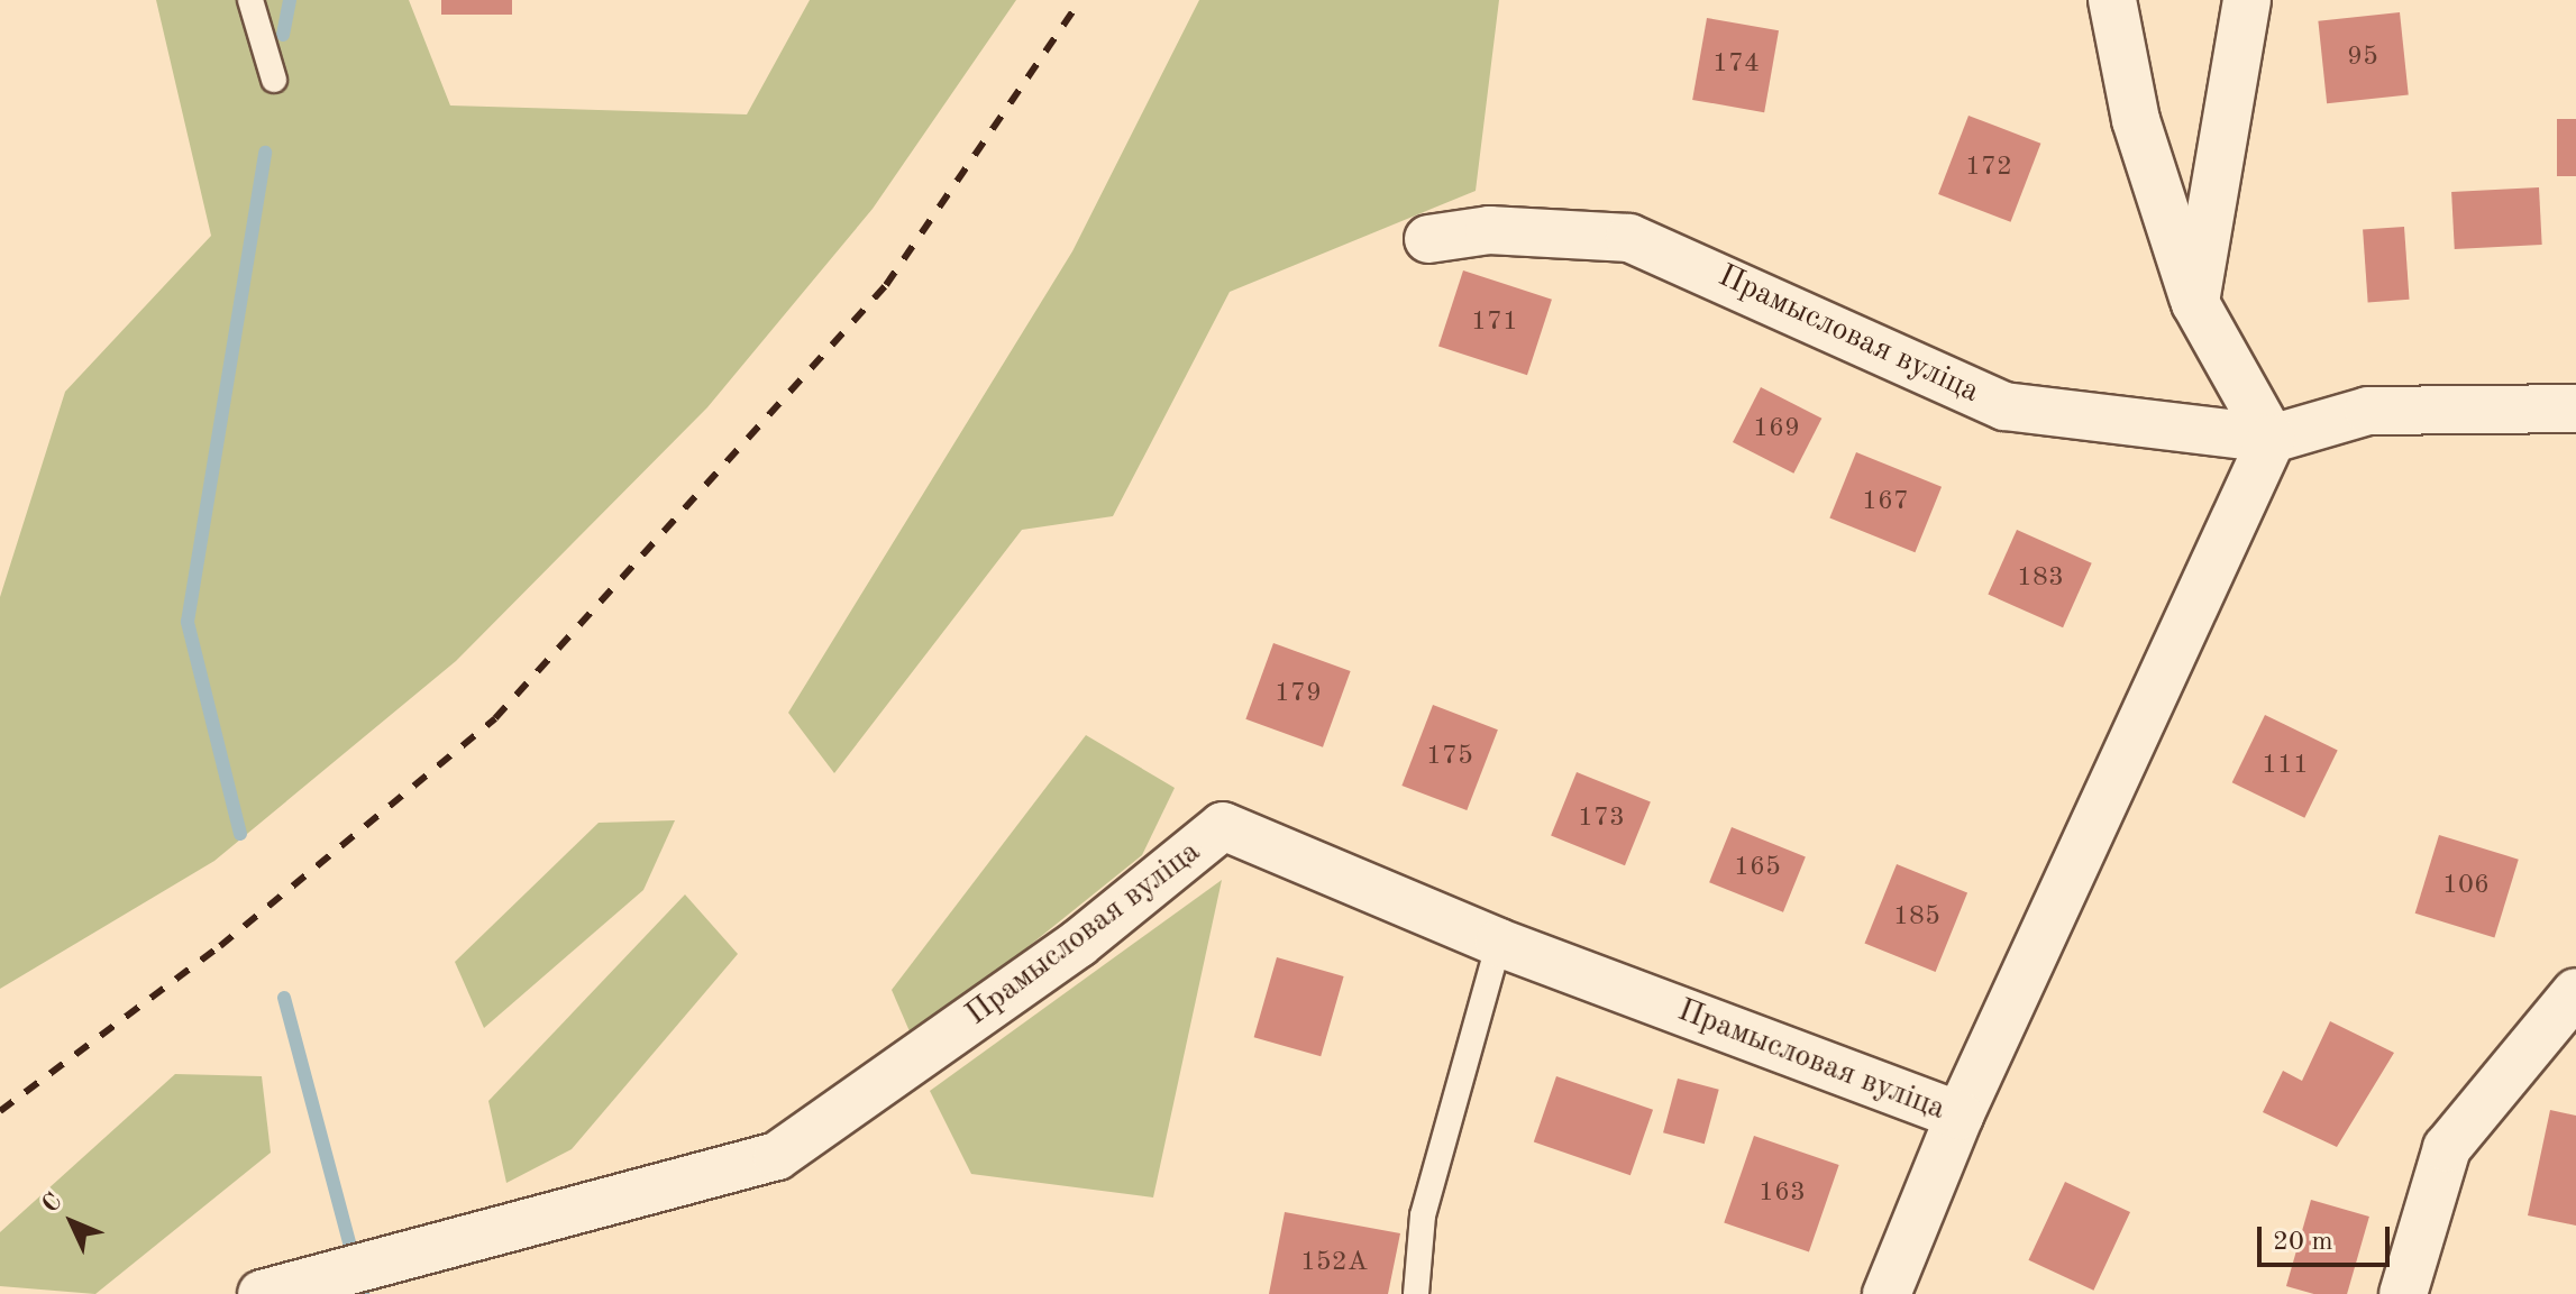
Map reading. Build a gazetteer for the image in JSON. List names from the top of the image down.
{
  "streets": {
    "street": ["Прамысловая вуліца"]
  },
  "house_numbers": [
    "95",
    "174",
    "172",
    "171",
    "169",
    "167",
    "183",
    "179",
    "175",
    "111",
    "173",
    "165",
    "106",
    "185",
    "163",
    "152А"
  ],
  "scale_bar": "20 m",
  "north": "top left"
}
